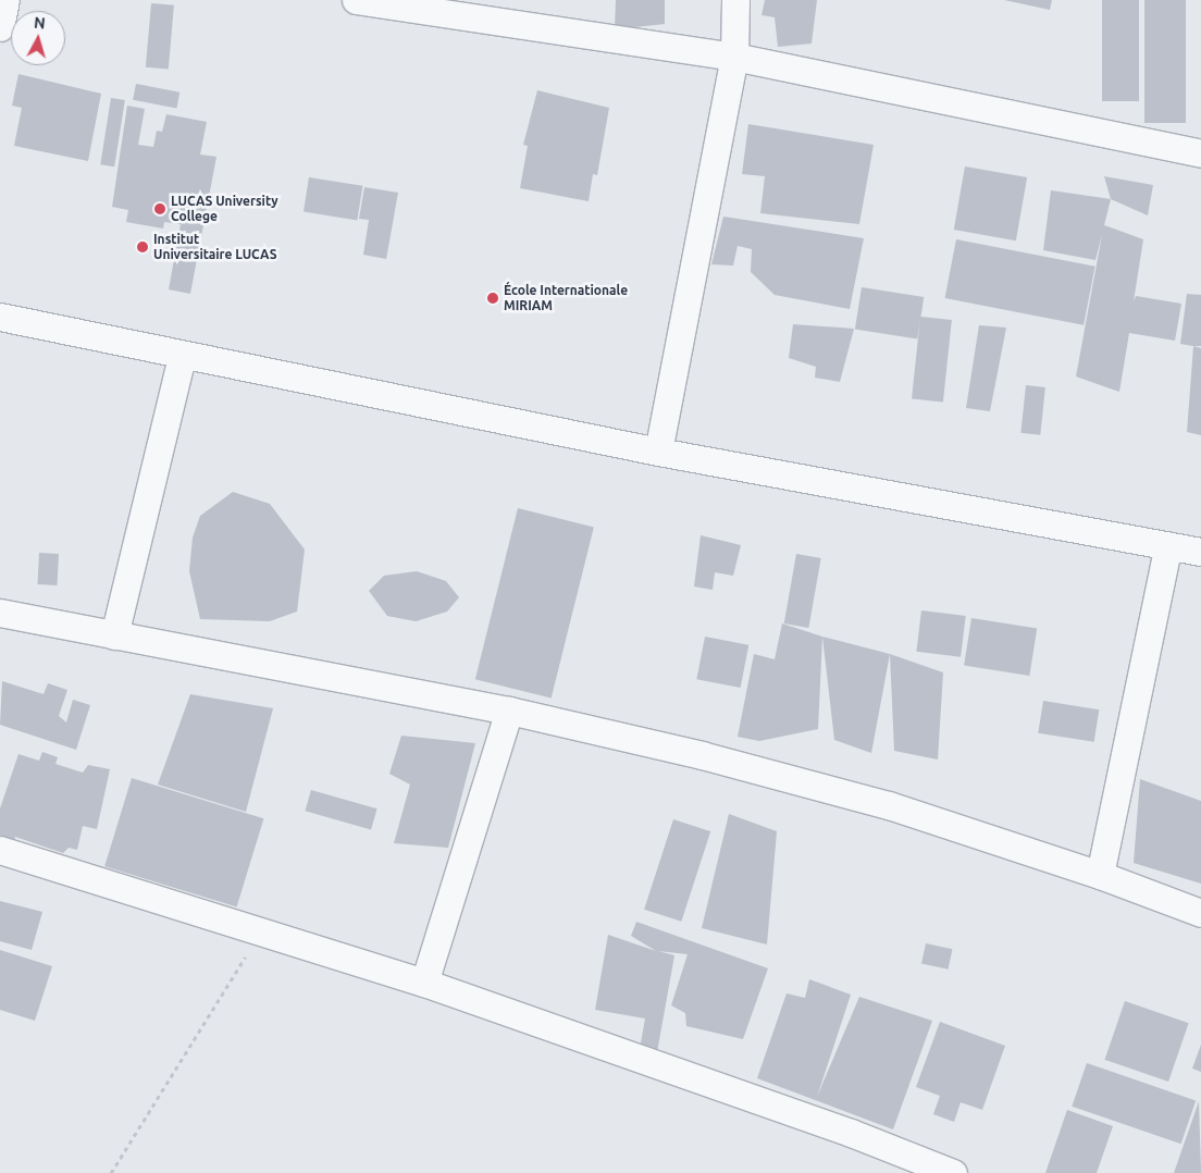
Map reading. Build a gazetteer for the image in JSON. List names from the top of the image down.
{
  "places": ["LUCAS University College", "Institut Universitaire LUCAS", "École Internationale MIRIAM"],
  "north": "top"
}
